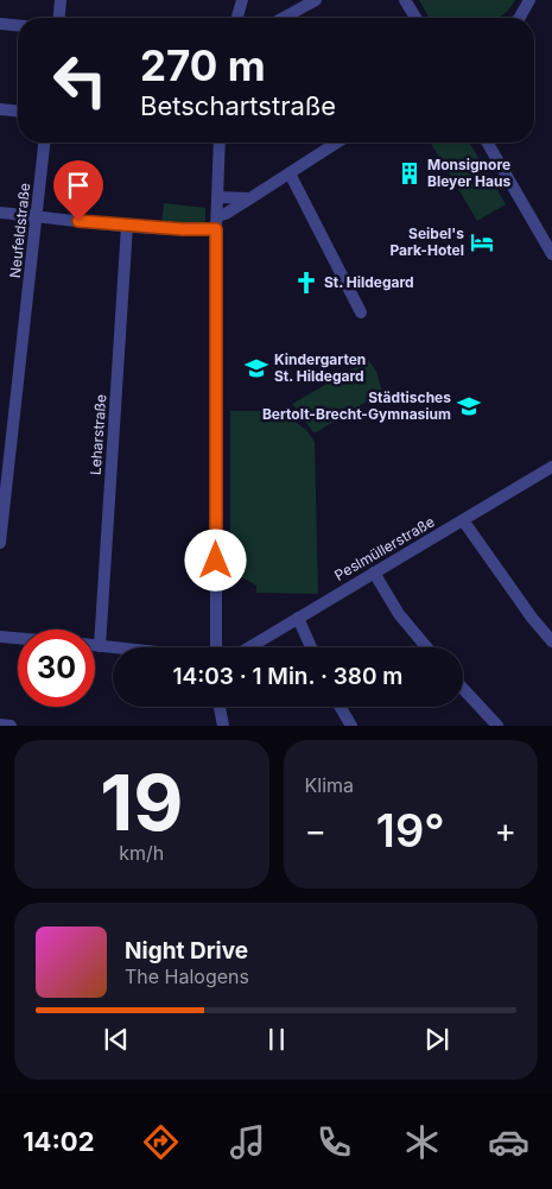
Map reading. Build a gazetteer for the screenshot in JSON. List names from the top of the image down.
{
  "streets": {
    "street": ["Neufeldstraße", "Leharstraße", "Peslmüllerstraße"]
  },
  "places": {
    "building": ["Monsignore Bleyer Haus"],
    "hotel": ["Seibel's Park-Hotel"],
    "church": ["St. Hildegard"],
    "school or university": ["Kindergarten St. Hildegard", "Städtisches Bertolt-Brecht-Gymnasium"]
  },
  "page": {
    "turn": ["270 m", "Betschartstraße"],
    "limit": "30",
    "trip": "14:03 · 1 Min. · 380 m",
    "tile": [
      ["19", "km/h"],
      "Klima"
    ],
    "heat": ["−", "19°", "+"],
    "song": ["Night Drive", "The Halogens"],
    "tabs": "14:02"
  }
}
